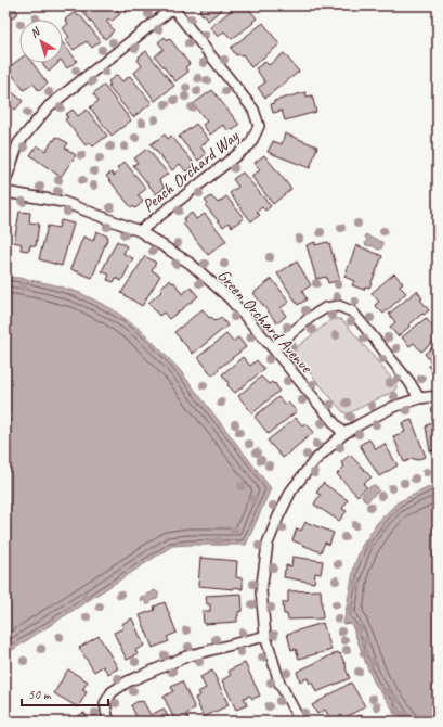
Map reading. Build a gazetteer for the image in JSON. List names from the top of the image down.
{
  "streets": {
    "street": ["Peach Orchard Way", "Green Orchard Avenue"]
  },
  "crossings": [
    ["Peach Orchard Way", "Green Orchard Avenue"]
  ],
  "scale_bar": "50 m",
  "north": "top left"
}
